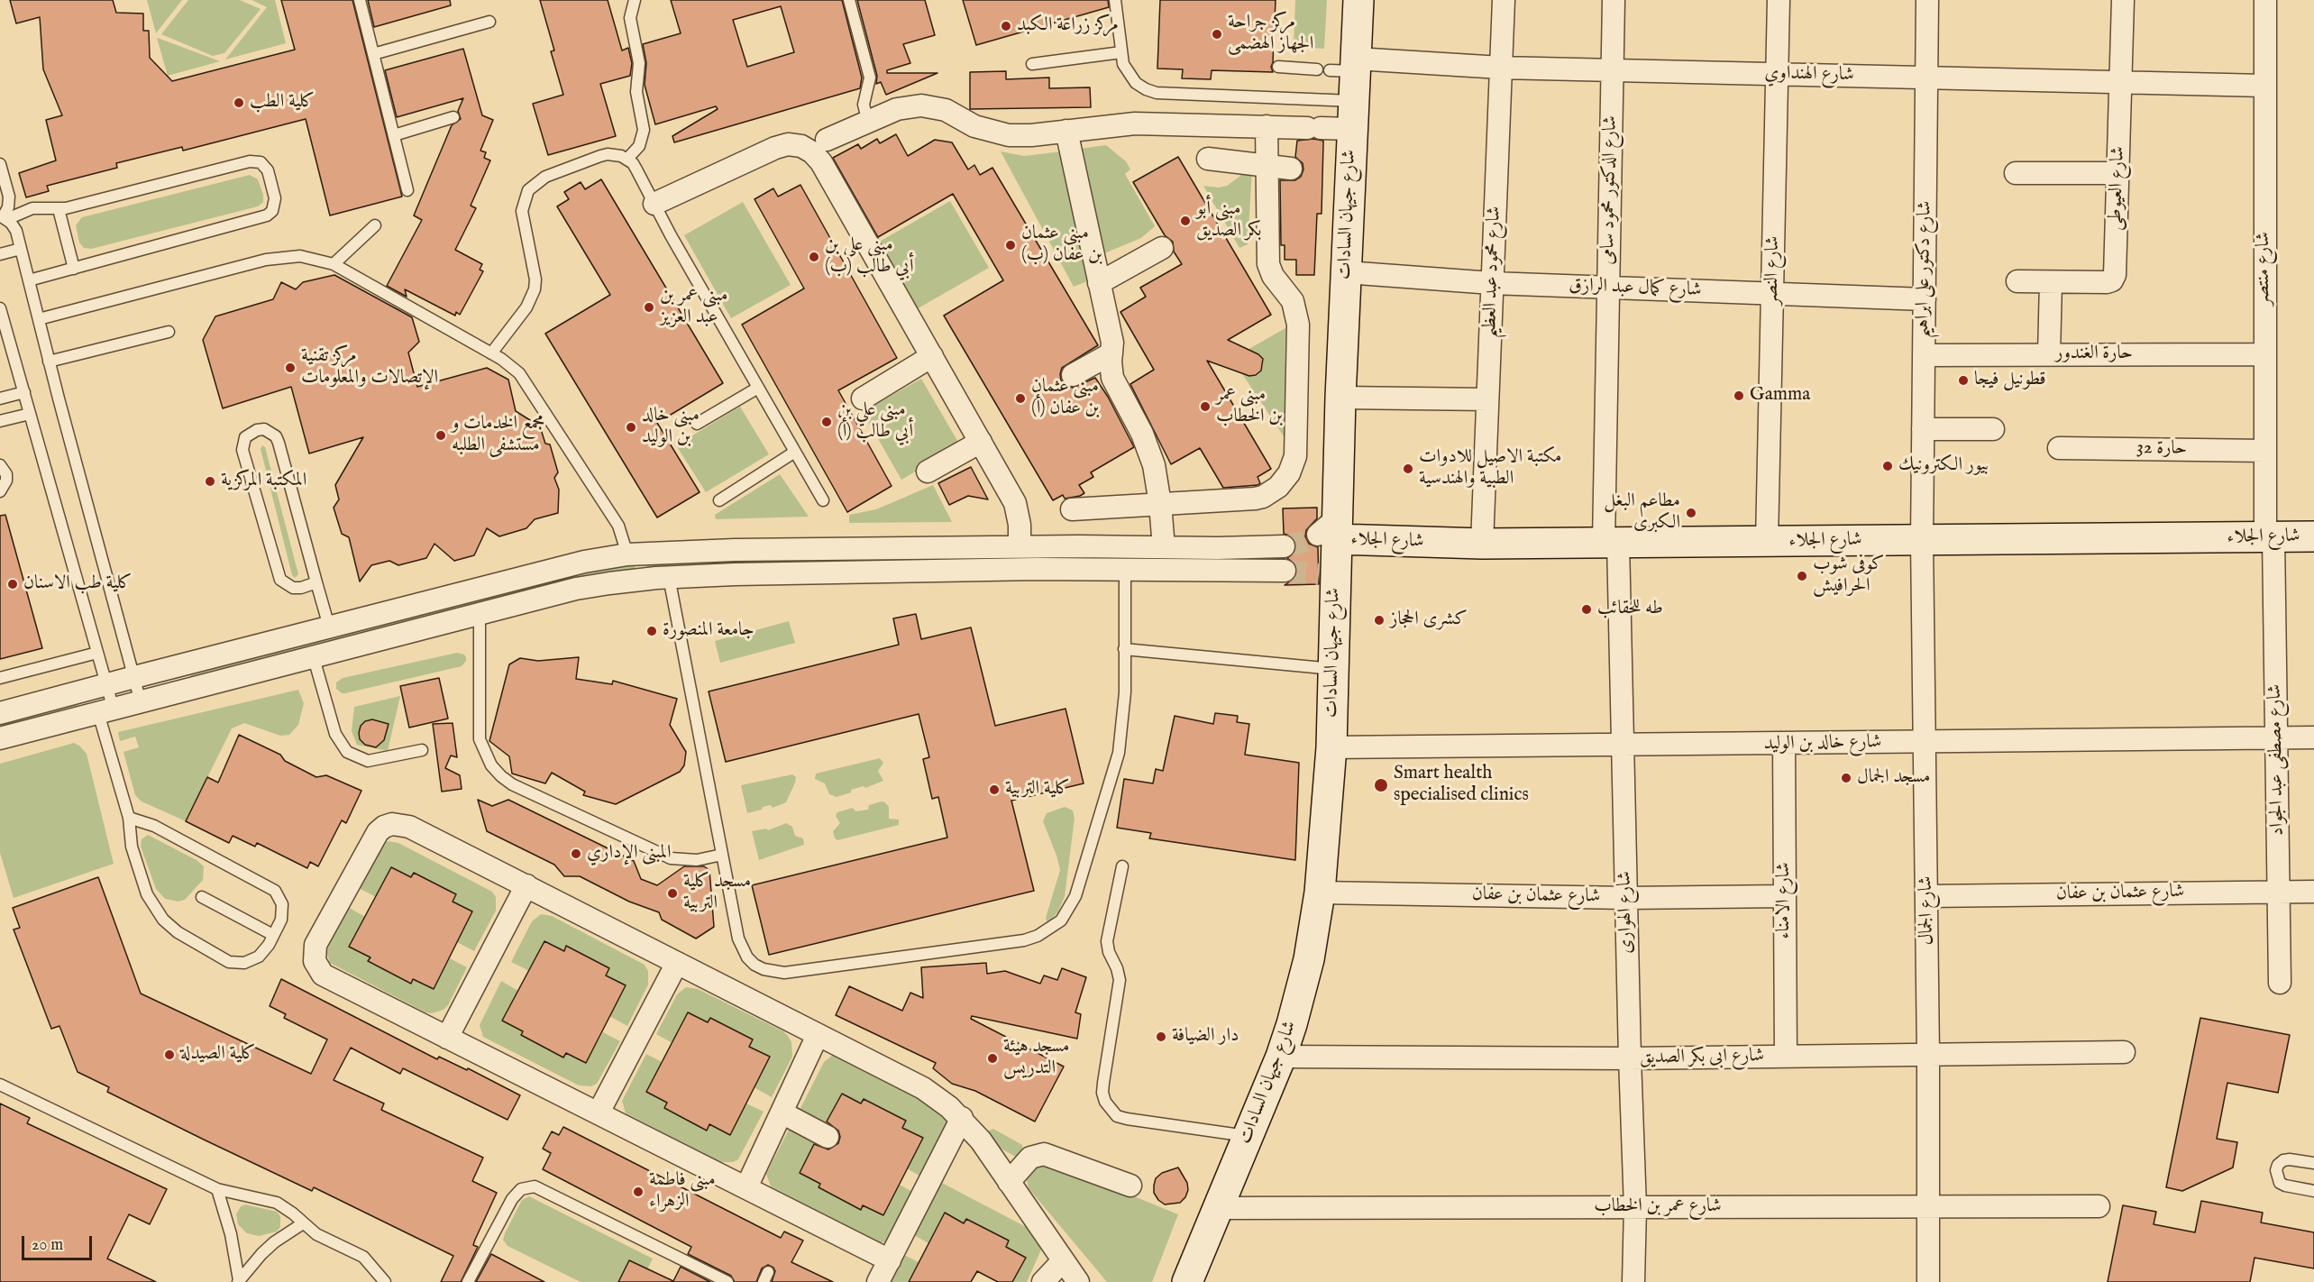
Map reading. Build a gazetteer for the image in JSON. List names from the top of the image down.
{
  "streets": {
    "main road": ["شارع جيهان السادات", "شارع الجلاء"],
    "street": [
      "شارع الهنداوي",
      "شارع العيوطى",
      "شارع الدكتور محمود سامى",
      "شارع منتصر",
      "شارع دكتور على ابراهيم",
      "شارع النصر",
      "شارع محمود عبد العظيم",
      "شارع كمال عبد الرازق",
      "حارة الغندور",
      "حارة 32",
      "شارع خالد بن الوليد",
      "شارع مصطفى عبد الجواد",
      "شارع عثمان بن عفان",
      "شارع الامناء",
      "شارع الجمال",
      "شارع الهوارى",
      "شارع ابى بكر الصديق",
      "شارع عمر بن الخطاب"
    ]
  },
  "crossings": [
    ["شارع الهنداوي", "شارع العيوطى"],
    ["شارع الهنداوي", "شارع الدكتور محمود سامى"],
    ["شارع الهنداوي", "شارع جيهان السادات"],
    ["شارع الهنداوي", "شارع منتصر"],
    ["شارع الهنداوي", "شارع دكتور على ابراهيم"],
    ["شارع الهنداوي", "شارع النصر"],
    ["شارع الهنداوي", "شارع محمود عبد العظيم"],
    ["شارع الدكتور محمود سامى", "شارع كمال عبد الرازق"],
    ["شارع الدكتور محمود سامى", "شارع الجلاء"],
    ["شارع الدكتور محمود سامى", "شارع الهوارى"],
    ["شارع جيهان السادات", "شارع كمال عبد الرازق"],
    ["شارع جيهان السادات", "شارع الجلاء"],
    ["شارع جيهان السادات", "شارع خالد بن الوليد"],
    ["شارع جيهان السادات", "شارع عثمان بن عفان"],
    ["شارع جيهان السادات", "شارع ابى بكر الصديق"],
    ["شارع جيهان السادات", "شارع عمر بن الخطاب"],
    ["شارع منتصر", "حارة الغندور"],
    ["شارع منتصر", "حارة 32"],
    ["شارع منتصر", "شارع الجلاء"],
    ["شارع منتصر", "شارع مصطفى عبد الجواد"],
    ["شارع دكتور على ابراهيم", "شارع كمال عبد الرازق"],
    ["شارع دكتور على ابراهيم", "حارة الغندور"],
    ["شارع دكتور على ابراهيم", "شارع الجلاء"],
    ["شارع دكتور على ابراهيم", "شارع الجمال"],
    ["شارع النصر", "شارع كمال عبد الرازق"],
    ["شارع النصر", "شارع الجلاء"],
    ["شارع محمود عبد العظيم", "شارع كمال عبد الرازق"],
    ["شارع محمود عبد العظيم", "شارع الجلاء"],
    ["شارع الجلاء", "شارع مصطفى عبد الجواد"],
    ["شارع الجلاء", "شارع الجمال"],
    ["شارع الجلاء", "شارع الهوارى"],
    ["شارع خالد بن الوليد", "شارع مصطفى عبد الجواد"],
    ["شارع خالد بن الوليد", "شارع الامناء"],
    ["شارع خالد بن الوليد", "شارع الجمال"],
    ["شارع خالد بن الوليد", "شارع الهوارى"],
    ["شارع مصطفى عبد الجواد", "شارع عثمان بن عفان"],
    ["شارع عثمان بن عفان", "شارع الامناء"],
    ["شارع عثمان بن عفان", "شارع الجمال"],
    ["شارع عثمان بن عفان", "شارع الهوارى"],
    ["شارع الامناء", "شارع ابى بكر الصديق"],
    ["شارع الجمال", "شارع ابى بكر الصديق"],
    ["شارع الجمال", "شارع عمر بن الخطاب"],
    ["شارع الهوارى", "شارع ابى بكر الصديق"],
    ["شارع الهوارى", "شارع عمر بن الخطاب"]
  ],
  "places": [
    "مركز زراعة الكبد",
    "مركز جراحة الجهاز الهضمى",
    "كلية الطب",
    "مبنى أبو بكر الصديق",
    "مبنى عثمان بن عفان (ب)",
    "مبنى علي بن أبي طالب (ب)",
    "مبنى عمر بن عبد العزيز",
    "مركز تقنية الإتصالات والمعلومات",
    "قطونيل فيجا",
    "Gamma",
    "مبنى عثمان بن عفان (أ)",
    "مبنى عمر بن الخطاب",
    "مبنى علي بن أبي طالب (أ)",
    "مبنى خالد بن الوليد",
    "مجمع الخدمات و مستشفى الطلبه",
    "بيور الكترونيك",
    "مكتبة الاصيل للادوات الطبية والهندسية",
    "المكتبة المركزية",
    "مطاعم البغل الكبرى",
    "كوفى شوب الحرافيش",
    "كلية طب الاسنان",
    "طه للحقائب",
    "كشرى الحجاز",
    "جامعة المنصورة",
    "مسجد الجمال",
    "Smart health specialised clinics",
    "كلية التربية",
    "المبنى الإداري",
    "مسجد كلية التربية",
    "دار الضيافة",
    "كلية الصيدلة",
    "مسجد هيئة التدريس",
    "مبنى فاطمة الزهراء"
  ],
  "scale_bar": "20 m"
}
